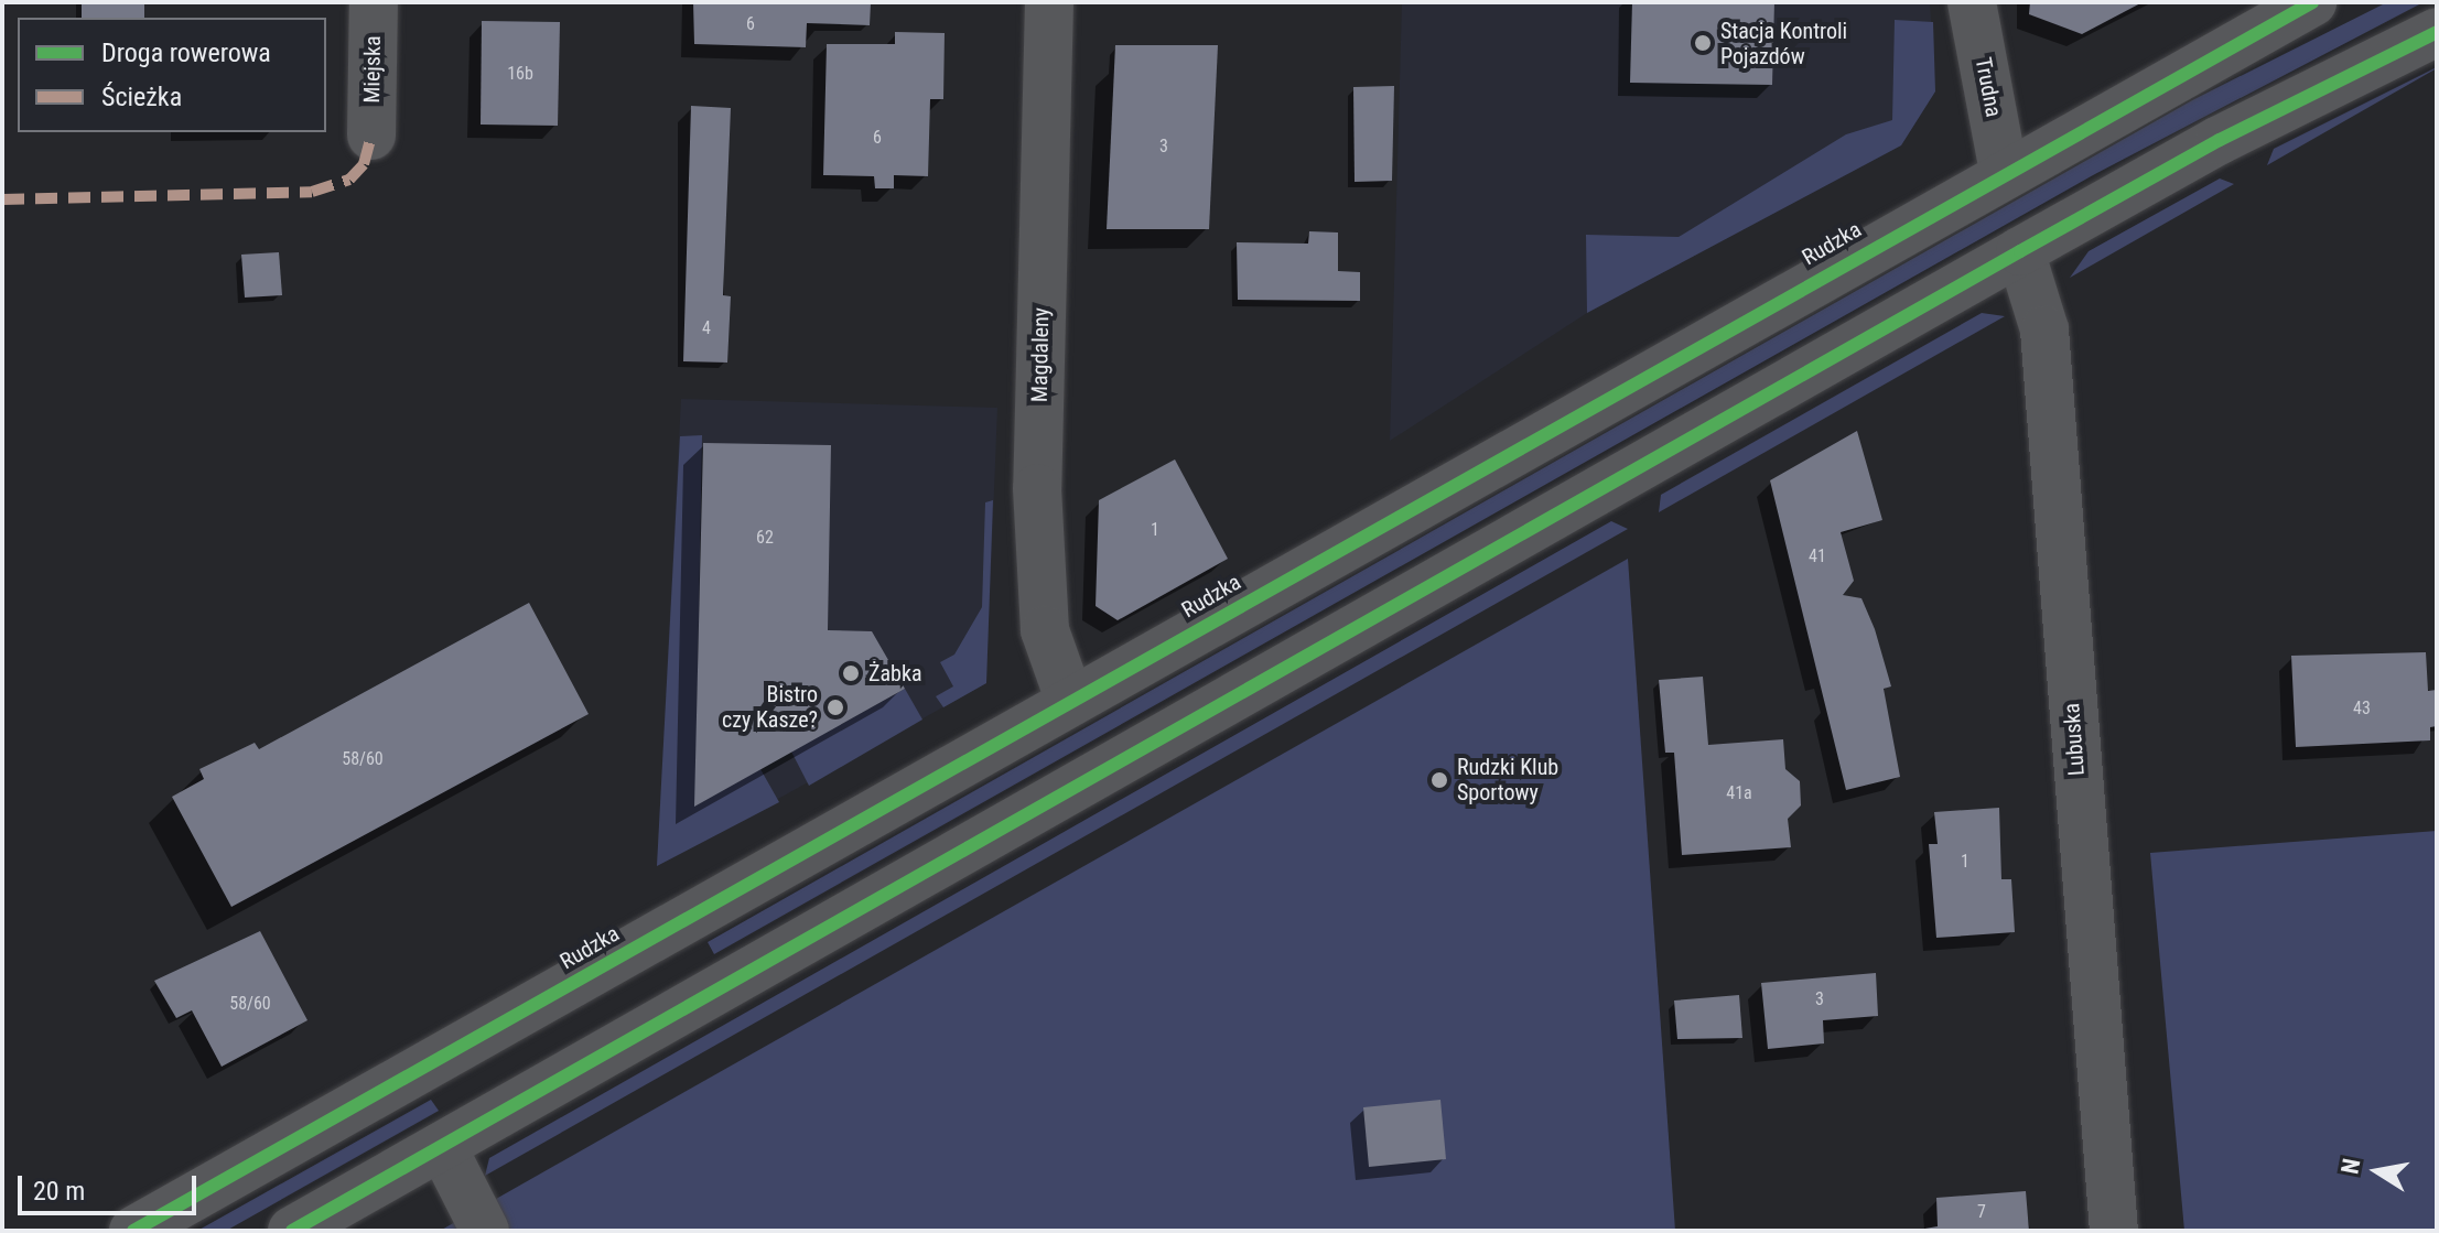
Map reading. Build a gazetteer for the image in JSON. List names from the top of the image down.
{
  "streets": {
    "street": [
      "Miejska",
      "Trudna",
      "Rudzka",
      "Magdaleny",
      "Lubuska"
    ]
  },
  "crossings": [
    ["Trudna", "Rudzka"],
    ["Rudzka", "Magdaleny"]
  ],
  "places": [
    "Stacja Kontroli Pojazdów",
    "Żabka",
    "Bistro czy Kasze?",
    "Rudzki Klub Sportowy"
  ],
  "house_numbers": [
    "6",
    "16b",
    "6",
    "3",
    "4",
    "1",
    "62",
    "41",
    "43",
    "58/60",
    "41a",
    "1",
    "3",
    "58/60",
    "7"
  ],
  "legend": ["Droga rowerowa", "Ścieżka"],
  "scale_bar": "20 m",
  "north": "left"
}
